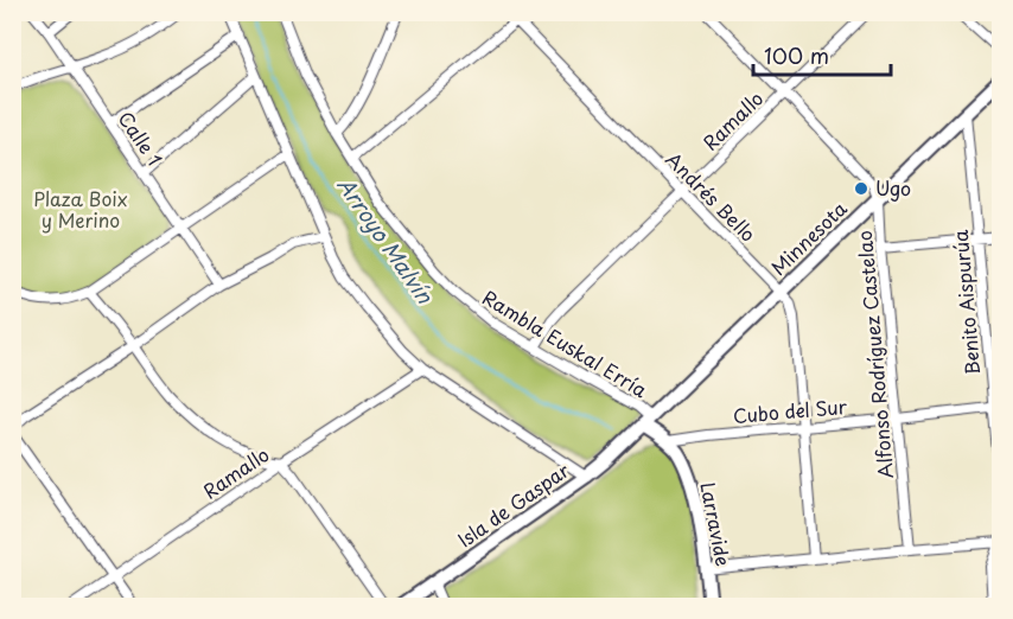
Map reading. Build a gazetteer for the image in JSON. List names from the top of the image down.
{
  "streets": {
    "street": [
      "Ramallo",
      "Calle 1",
      "Andrés Bello",
      "Minnesota",
      "Benito Aispurúa",
      "Rambla Euskal Erría",
      "Alfonso Rodríguez Castelao",
      "Cubo del Sur",
      "Isla de Gaspar",
      "Larravide"
    ]
  },
  "crossings": [
    ["Ramallo", "Andrés Bello"],
    ["Ramallo", "Rambla Euskal Erría"],
    ["Andrés Bello", "Minnesota"],
    ["Andrés Bello", "Cubo del Sur"],
    ["Minnesota", "Benito Aispurúa"],
    ["Minnesota", "Rambla Euskal Erría"],
    ["Minnesota", "Alfonso Rodríguez Castelao"],
    ["Minnesota", "Isla de Gaspar"],
    ["Minnesota", "Larravide"],
    ["Benito Aispurúa", "Cubo del Sur"],
    ["Rambla Euskal Erría", "Isla de Gaspar"],
    ["Rambla Euskal Erría", "Larravide"],
    ["Alfonso Rodríguez Castelao", "Cubo del Sur"],
    ["Cubo del Sur", "Larravide"],
    ["Isla de Gaspar", "Larravide"]
  ],
  "water": ["Arroyo Malvín"],
  "parks": ["Plaza Boix y Merino"],
  "places": ["Ugo"],
  "scale_bar": "100 m"
}
